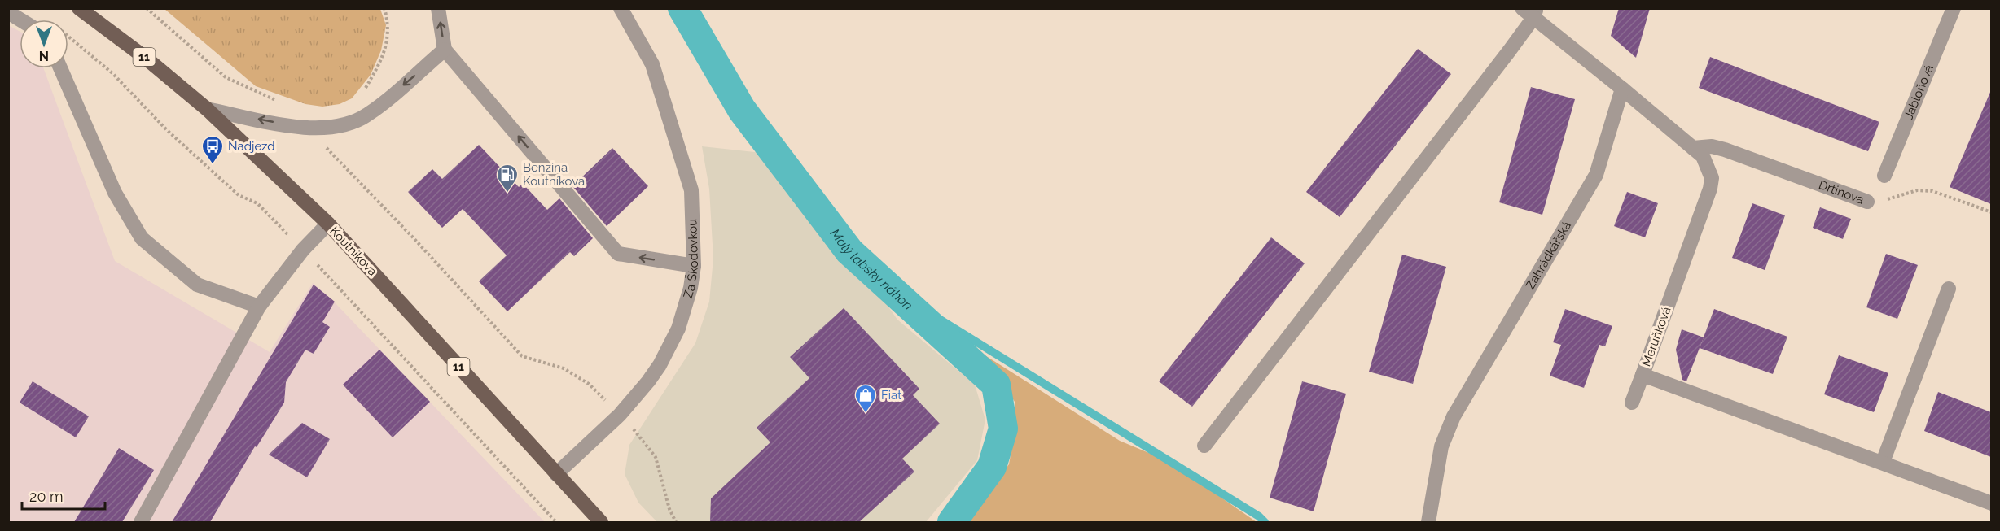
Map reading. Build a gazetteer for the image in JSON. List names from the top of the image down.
{
  "streets": {
    "main road": ["11", "Koutníkova"],
    "street": [
      "Jabloňová",
      "Drtinova",
      "Zahrádkářská",
      "Za Škodovkou",
      "Meruňková"
    ]
  },
  "crossings": [
    ["Drtinova", "Meruňková"],
    ["Koutníkova", "Za Škodovkou"],
    ["Zahrádkářská", "Meruňková"]
  ],
  "water": ["Malý labský náhon"],
  "places": {
    "bus stop": ["Nadjezd"],
    "fuel station": ["Benzina Koutníkova"],
    "shop": ["Fiat"]
  },
  "scale_bar": "20 m",
  "north": "bottom"
}
